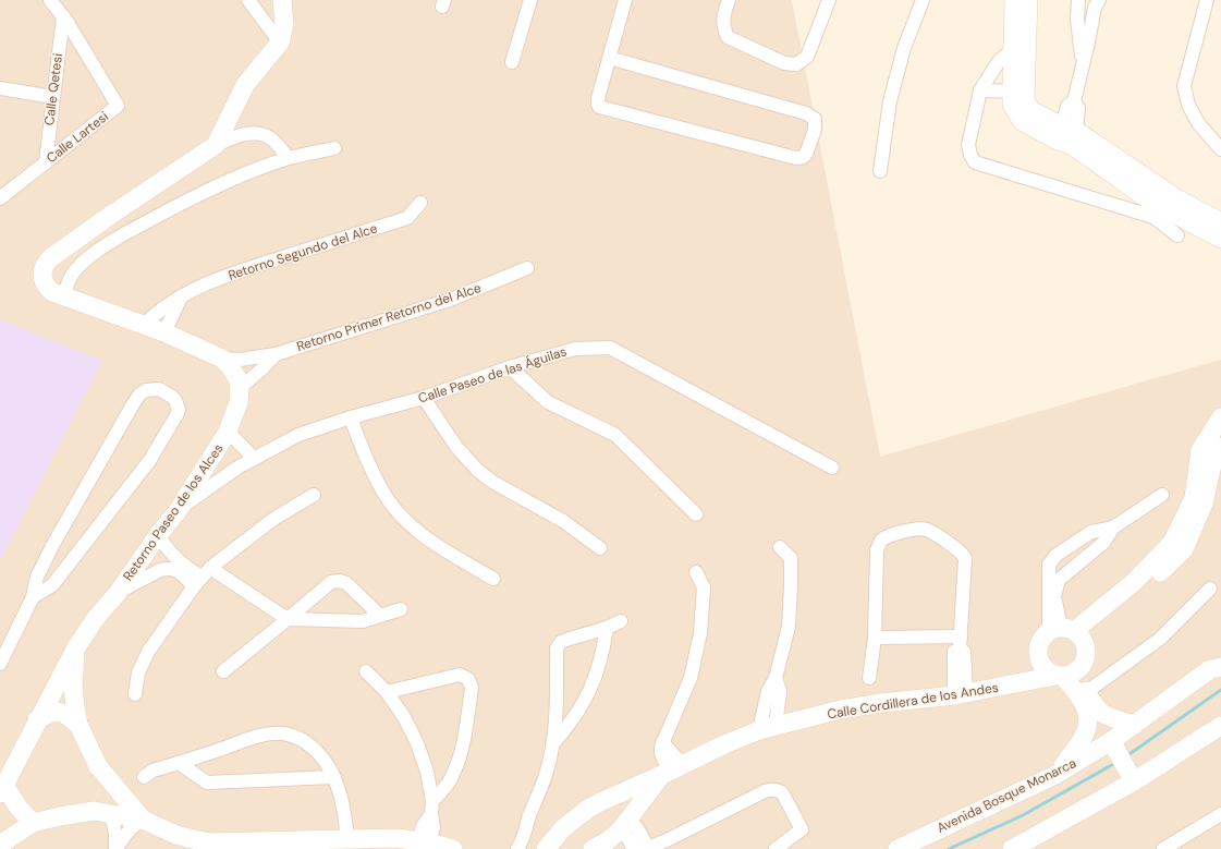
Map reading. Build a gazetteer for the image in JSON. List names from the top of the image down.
{
  "streets": {
    "street": [
      "Calle Qetesi",
      "Calle Lartesi",
      "Retorno Segundo del Alce",
      "Retorno Primer Retorno del Alce",
      "Calle Paseo de las Águilas",
      "Retorno Paseo de los Alces",
      "Calle Cordillera de los Andes",
      "Avenida Bosque Monarca"
    ]
  },
  "crossings": [
    ["Calle Qetesi", "Calle Lartesi"],
    ["Retorno Segundo del Alce", "Retorno Paseo de los Alces"],
    ["Retorno Primer Retorno del Alce", "Retorno Paseo de los Alces"],
    ["Calle Paseo de las Águilas", "Retorno Paseo de los Alces"]
  ]
}
